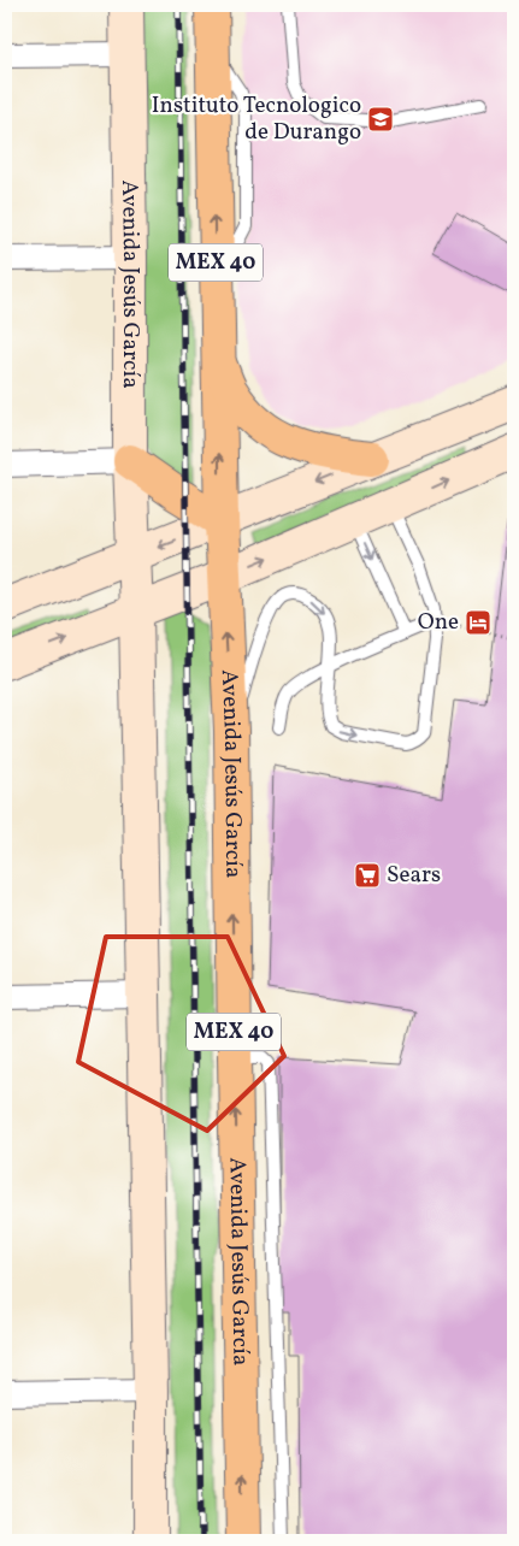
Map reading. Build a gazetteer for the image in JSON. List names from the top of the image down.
{
  "streets": {
    "main road": ["MEX 40", "Avenida Jesús García"]
  },
  "places": {
    "school or university": ["Instituto Tecnologico de Durango"],
    "hotel": ["One"],
    "supermarket": ["Sears"]
  }
}
